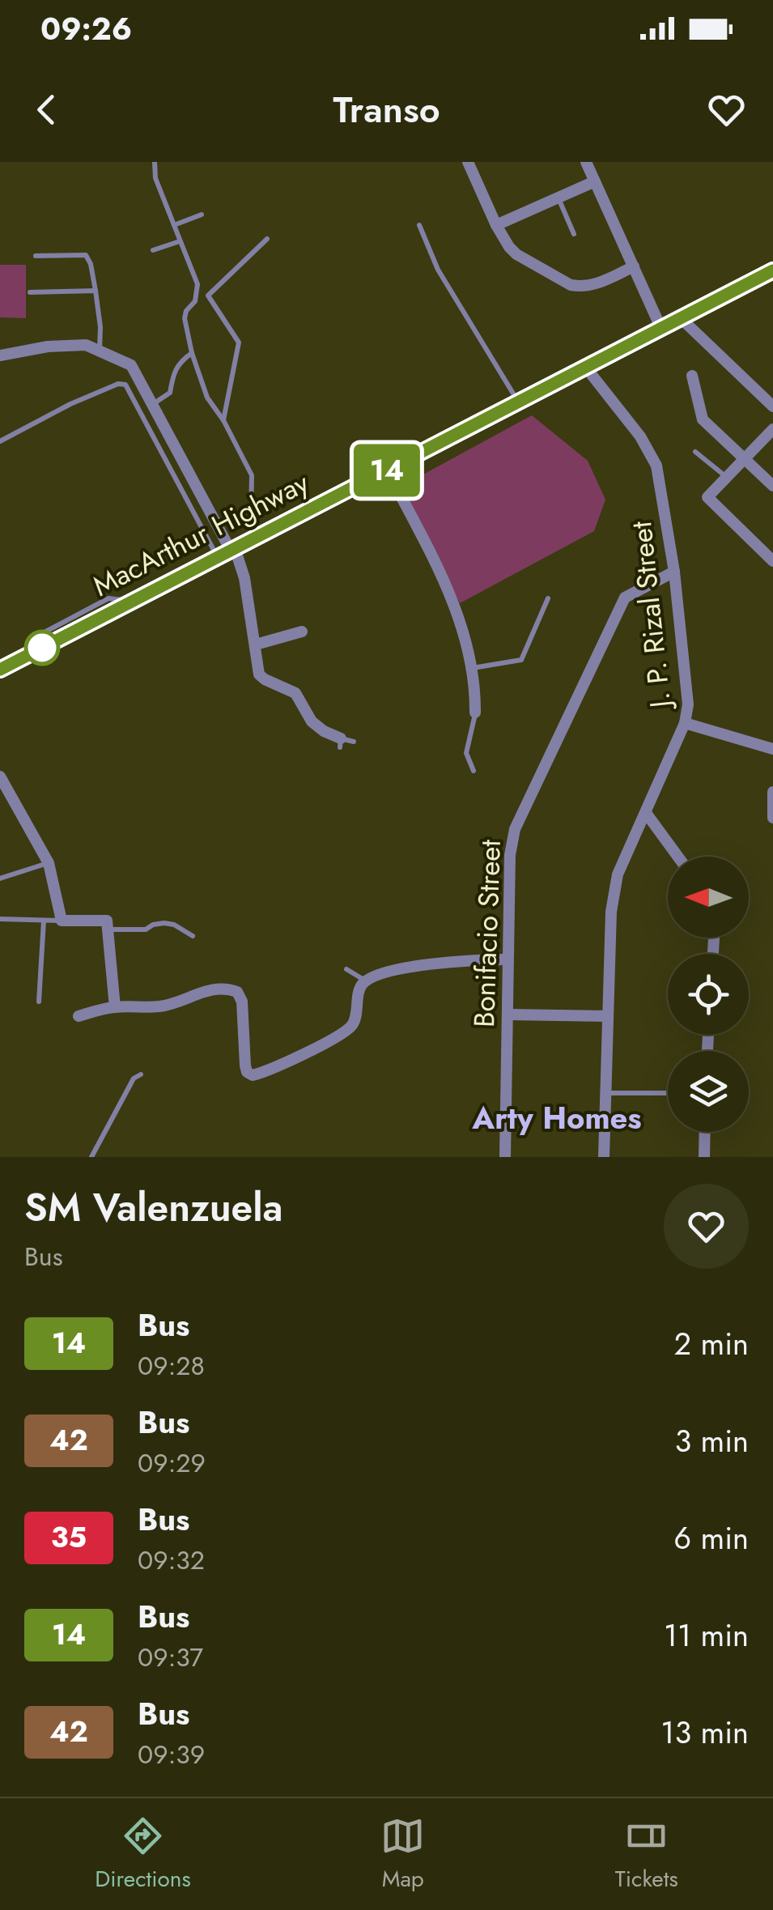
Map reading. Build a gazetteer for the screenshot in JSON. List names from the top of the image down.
{
  "streets": {
    "highway": ["MacArthur Highway"],
    "street": ["J. P. Rizal Street", "Bonifacio Street"]
  },
  "crossings": [
    ["MacArthur Highway", "J. P. Rizal Street"],
    ["J. P. Rizal Street", "Bonifacio Street"]
  ],
  "districts": ["Arty Homes"],
  "lines": ["bus line 14"],
  "north": "left",
  "page": {
    "status": "09:26",
    "header": "Transo",
    "on_map": "14",
    "heading": ["SM Valenzuela", "Bus"],
    "list": [
      {
        "mark": "14",
        "name": "Bus",
        "note": "09:28",
        "value": "2 min"
      },
      {
        "mark": "42",
        "name": "Bus",
        "note": "09:29",
        "value": "3 min"
      },
      {
        "mark": "35",
        "name": "Bus",
        "note": "09:32",
        "value": "6 min"
      },
      {
        "mark": "14",
        "name": "Bus",
        "note": "09:37",
        "value": "11 min"
      },
      {
        "mark": "42",
        "name": "Bus",
        "note": "09:39",
        "value": "13 min"
      }
    ],
    "tabs": ["Directions", "Map", "Tickets"]
  }
}
